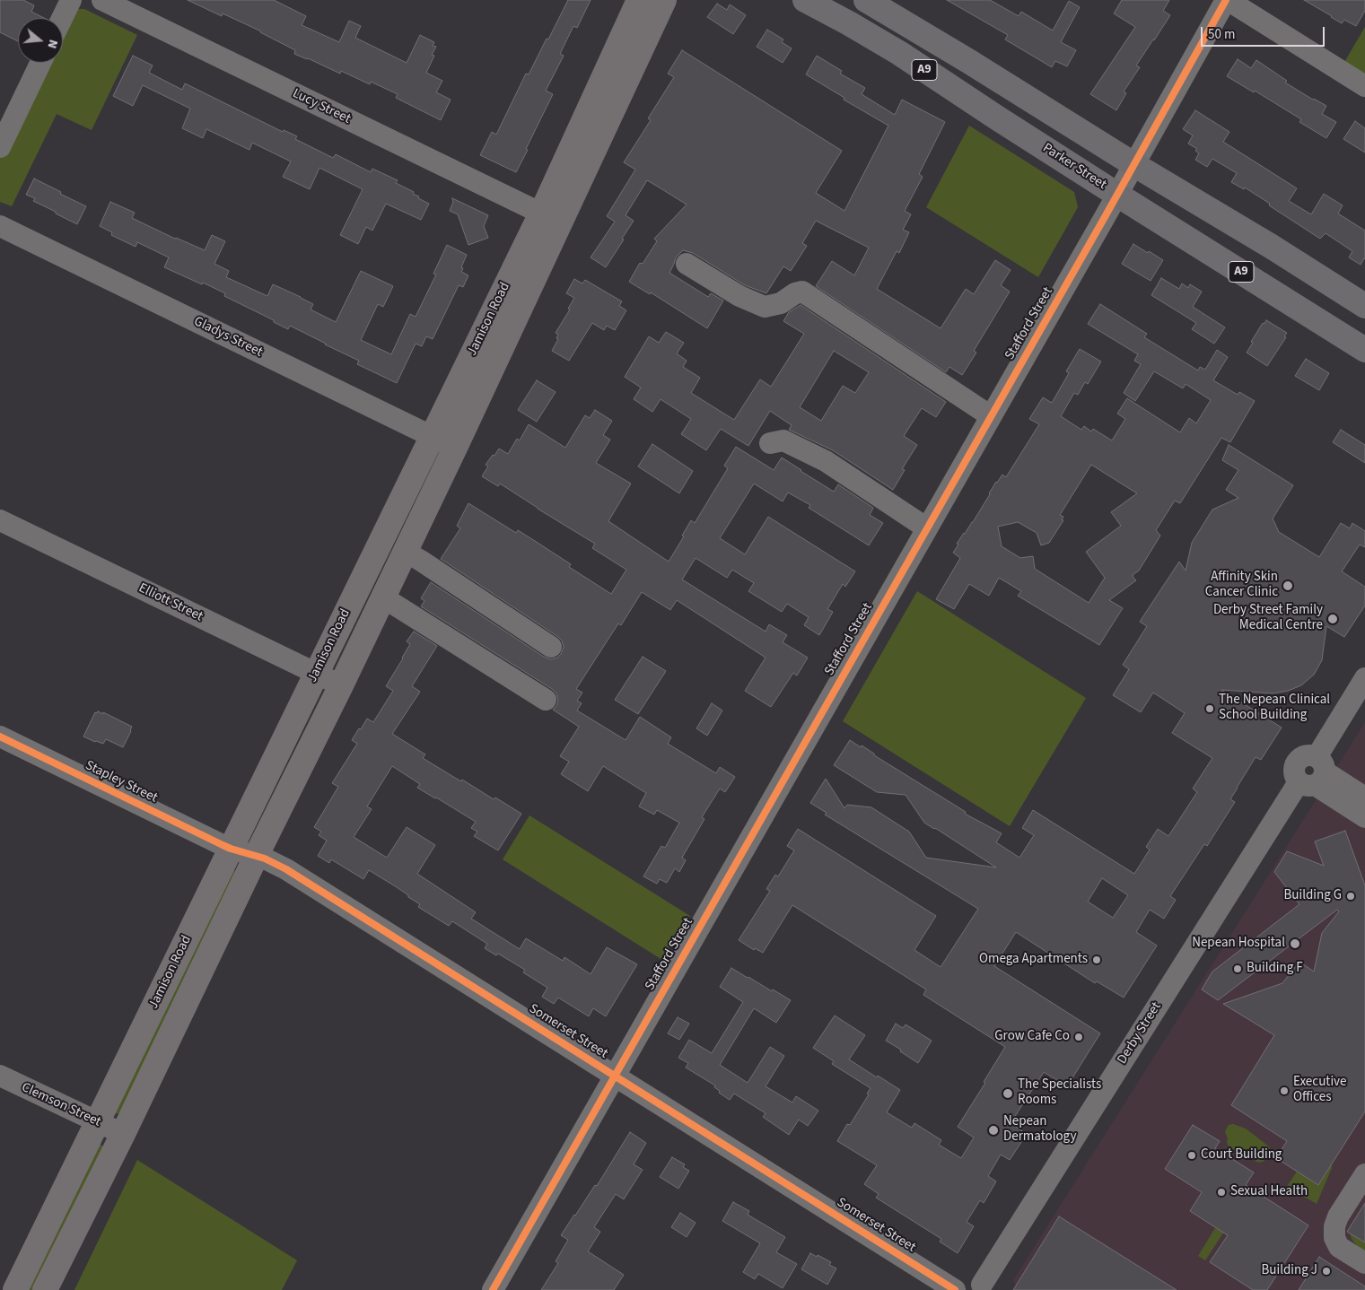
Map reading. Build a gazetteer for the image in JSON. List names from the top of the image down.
{
  "streets": {
    "highway": ["A9", "Parker Street"],
    "main road": ["Jamison Road"],
    "street": [
      "Lucy Street",
      "Stafford Street",
      "Gladys Street",
      "Elliott Street",
      "Stapley Street",
      "Somerset Street",
      "Derby Street",
      "Clemson Street"
    ]
  },
  "crossings": [
    ["A9", "Stafford Street"],
    ["Lucy Street", "Jamison Road"],
    ["Parker Street", "Stafford Street"],
    ["Jamison Road", "Gladys Street"],
    ["Jamison Road", "Elliott Street"],
    ["Jamison Road", "Stapley Street"],
    ["Jamison Road", "Somerset Street"],
    ["Jamison Road", "Clemson Street"],
    ["Stafford Street", "Somerset Street"],
    ["Stapley Street", "Somerset Street"]
  ],
  "places": [
    "Affinity Skin Cancer Clinic",
    "Derby Street Family Medical Centre",
    "The Nepean Clinical School Building",
    "Building G",
    "Nepean Hospital",
    "Omega Apartments",
    "Building F",
    "Grow Cafe Co",
    "Executive Offices",
    "The Specialists Rooms",
    "Nepean Dermatology",
    "Court Building",
    "Sexual Health",
    "Building J"
  ],
  "scale_bar": "50 m",
  "north": "right"
}
